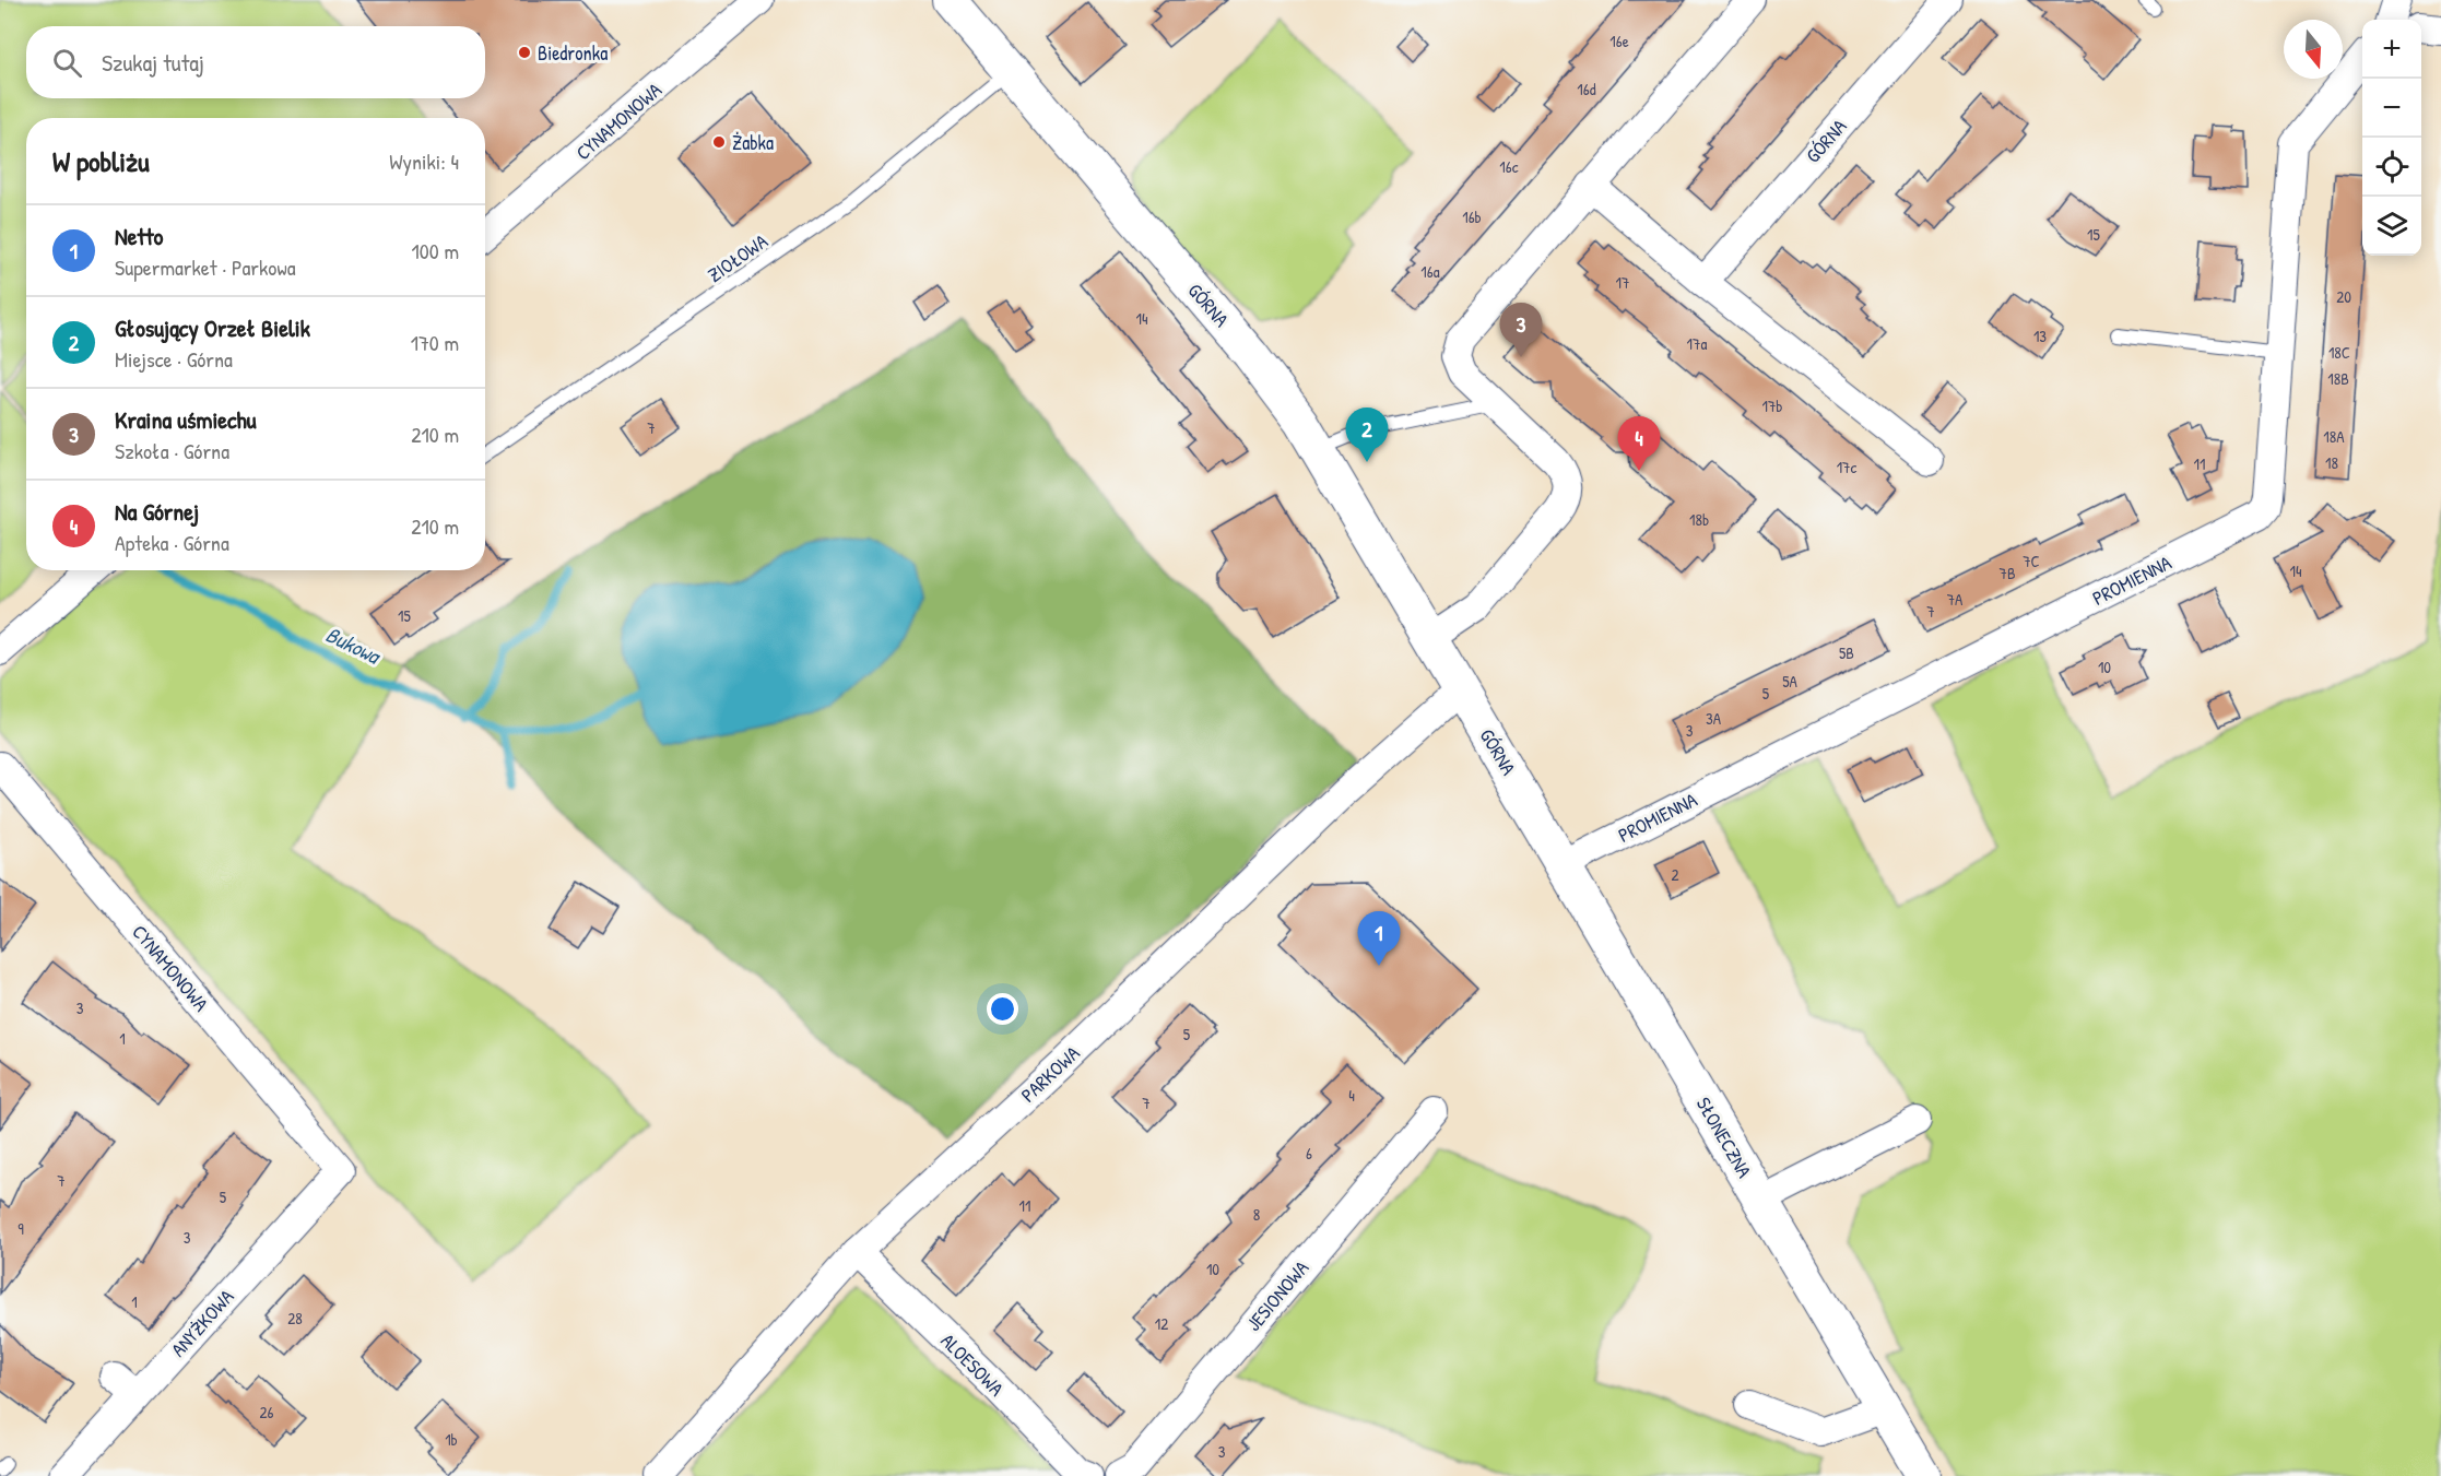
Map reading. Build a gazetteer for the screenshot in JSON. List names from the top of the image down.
{
  "streets": {
    "street": [
      "CYNAMONOWA",
      "GÓRNA",
      "PROMIENNA",
      "PARKOWA",
      "SŁONECZNA",
      "JESIONOWA",
      "ANYŻKOWA",
      "ALOESOWA"
    ],
    "lane": ["ZIOŁOWA"]
  },
  "crossings": [
    ["CYNAMONOWA", "ANYŻKOWA"],
    ["GÓRNA", "ZIOŁOWA"],
    ["GÓRNA", "PARKOWA"],
    ["GÓRNA", "SŁONECZNA"],
    ["PROMIENNA", "SŁONECZNA"],
    ["PARKOWA", "ALOESOWA"]
  ],
  "water": ["Bukowa"],
  "places": ["Biedronka", "Żabka"],
  "house_numbers": [
    "16e",
    "16d",
    "16c",
    "16b",
    "15",
    "16a",
    "17",
    "20",
    "14",
    "13",
    "17a",
    "18C",
    "18B",
    "17b",
    "7",
    "18A",
    "18",
    "11",
    "17c",
    "18b",
    "7C",
    "14",
    "7B",
    "7A",
    "7",
    "15",
    "5B",
    "10",
    "5A",
    "5",
    "3A",
    "3",
    "2",
    "3",
    "5",
    "1",
    "4",
    "7",
    "6",
    "7",
    "5",
    "11",
    "8",
    "9",
    "3",
    "10",
    "1",
    "28",
    "12",
    "26",
    "1b",
    "3"
  ],
  "north": "bottom",
  "page": {
    "map_buttons": ["+", "−"],
    "search": "Szukaj tutaj",
    "heading": ["W pobliżu", "Wyniki: 4"],
    "list": [
      {
        "mark": "1",
        "name": "Netto",
        "note": "Supermarket · Parkowa",
        "value": "100 m"
      },
      {
        "mark": "2",
        "name": "Głosujący Orzeł Bielik",
        "note": "Miejsce · Górna",
        "value": "170 m"
      },
      {
        "mark": "3",
        "name": "Kraina uśmiechu",
        "note": "Szkoła · Górna",
        "value": "210 m"
      },
      {
        "mark": "4",
        "name": "Na Górnej",
        "note": "Apteka · Górna",
        "value": "210 m"
      }
    ],
    "pins": [
      "3",
      "2",
      "4",
      "1"
    ]
  }
}
